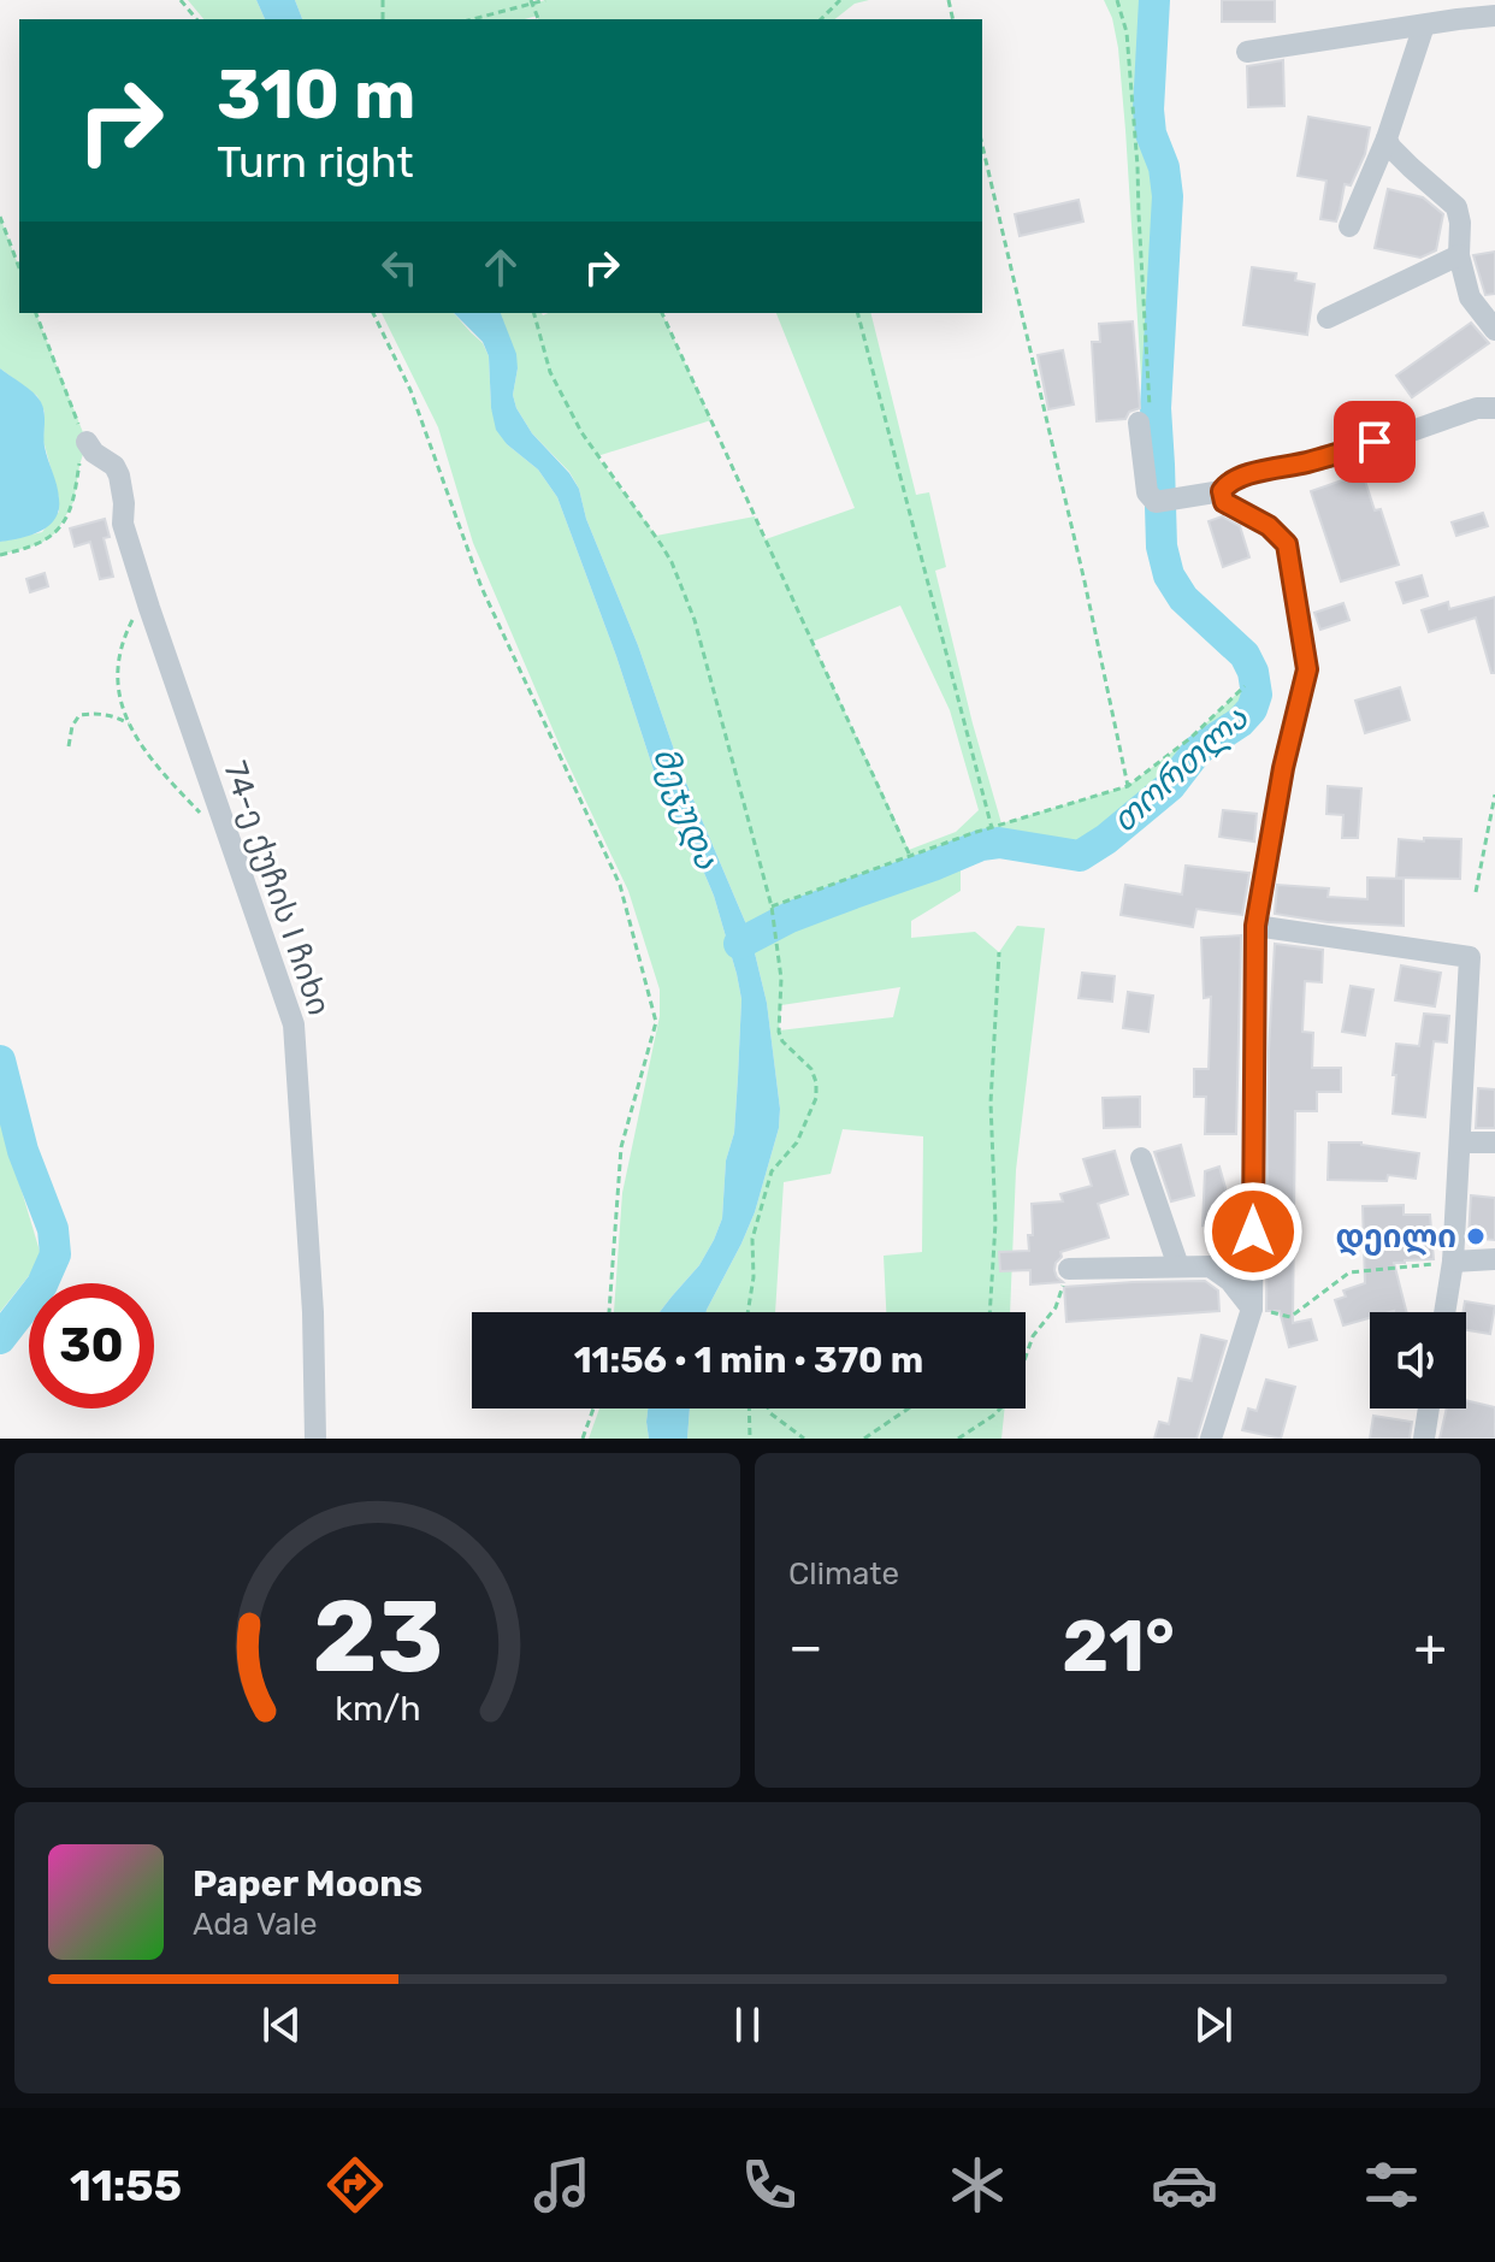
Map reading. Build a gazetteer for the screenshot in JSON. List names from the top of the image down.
{
  "streets": {
    "street": ["74-ე ქუჩის I ჩიხი"]
  },
  "water": ["თორთლა", "მეჯუდა"],
  "places": ["დეილი"],
  "page": {
    "turn": ["310 m", "Turn right"],
    "limit": "30",
    "trip": "11:56 · 1 min · 370 m",
    "tile": "Climate",
    "heat": ["−", "21°", "+"],
    "song": ["Paper Moons", "Ada Vale"],
    "tabs": "11:55",
    "gauge": ["23", "km/h"]
  }
}
